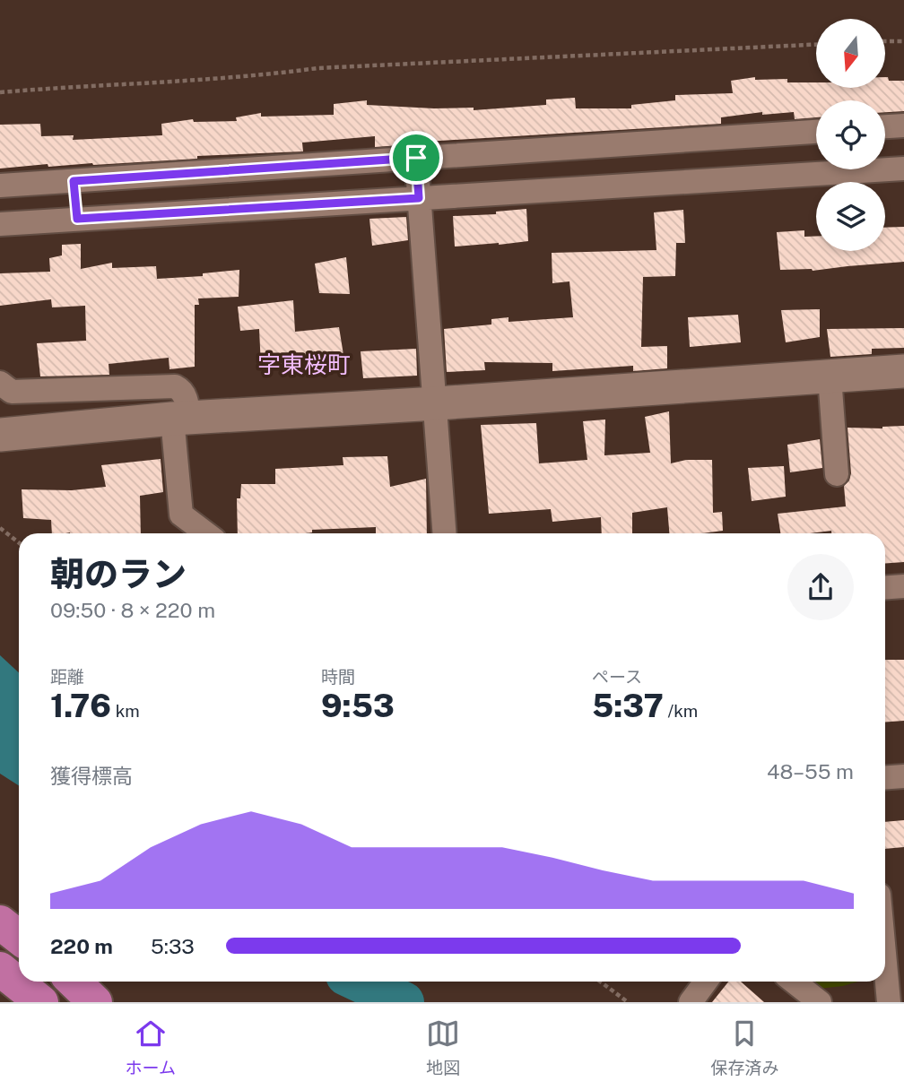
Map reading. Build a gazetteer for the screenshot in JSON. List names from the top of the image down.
{
  "districts": ["字東桜町"],
  "north": "bottom",
  "page": {
    "heading": ["朝のラン", "09:50 · 8 × 220 m"],
    "stats": [
      ["距離", "1.76 km"],
      ["時間", "9:53"],
      ["ペース", "5:37 /km"]
    ],
    "chart": ["獲得標高", "48–55 m"],
    "list": [
      {
        "name": "220 m",
        "note": "5:33"
      }
    ],
    "tabs": ["ホーム", "地図", "保存済み"]
  }
}
